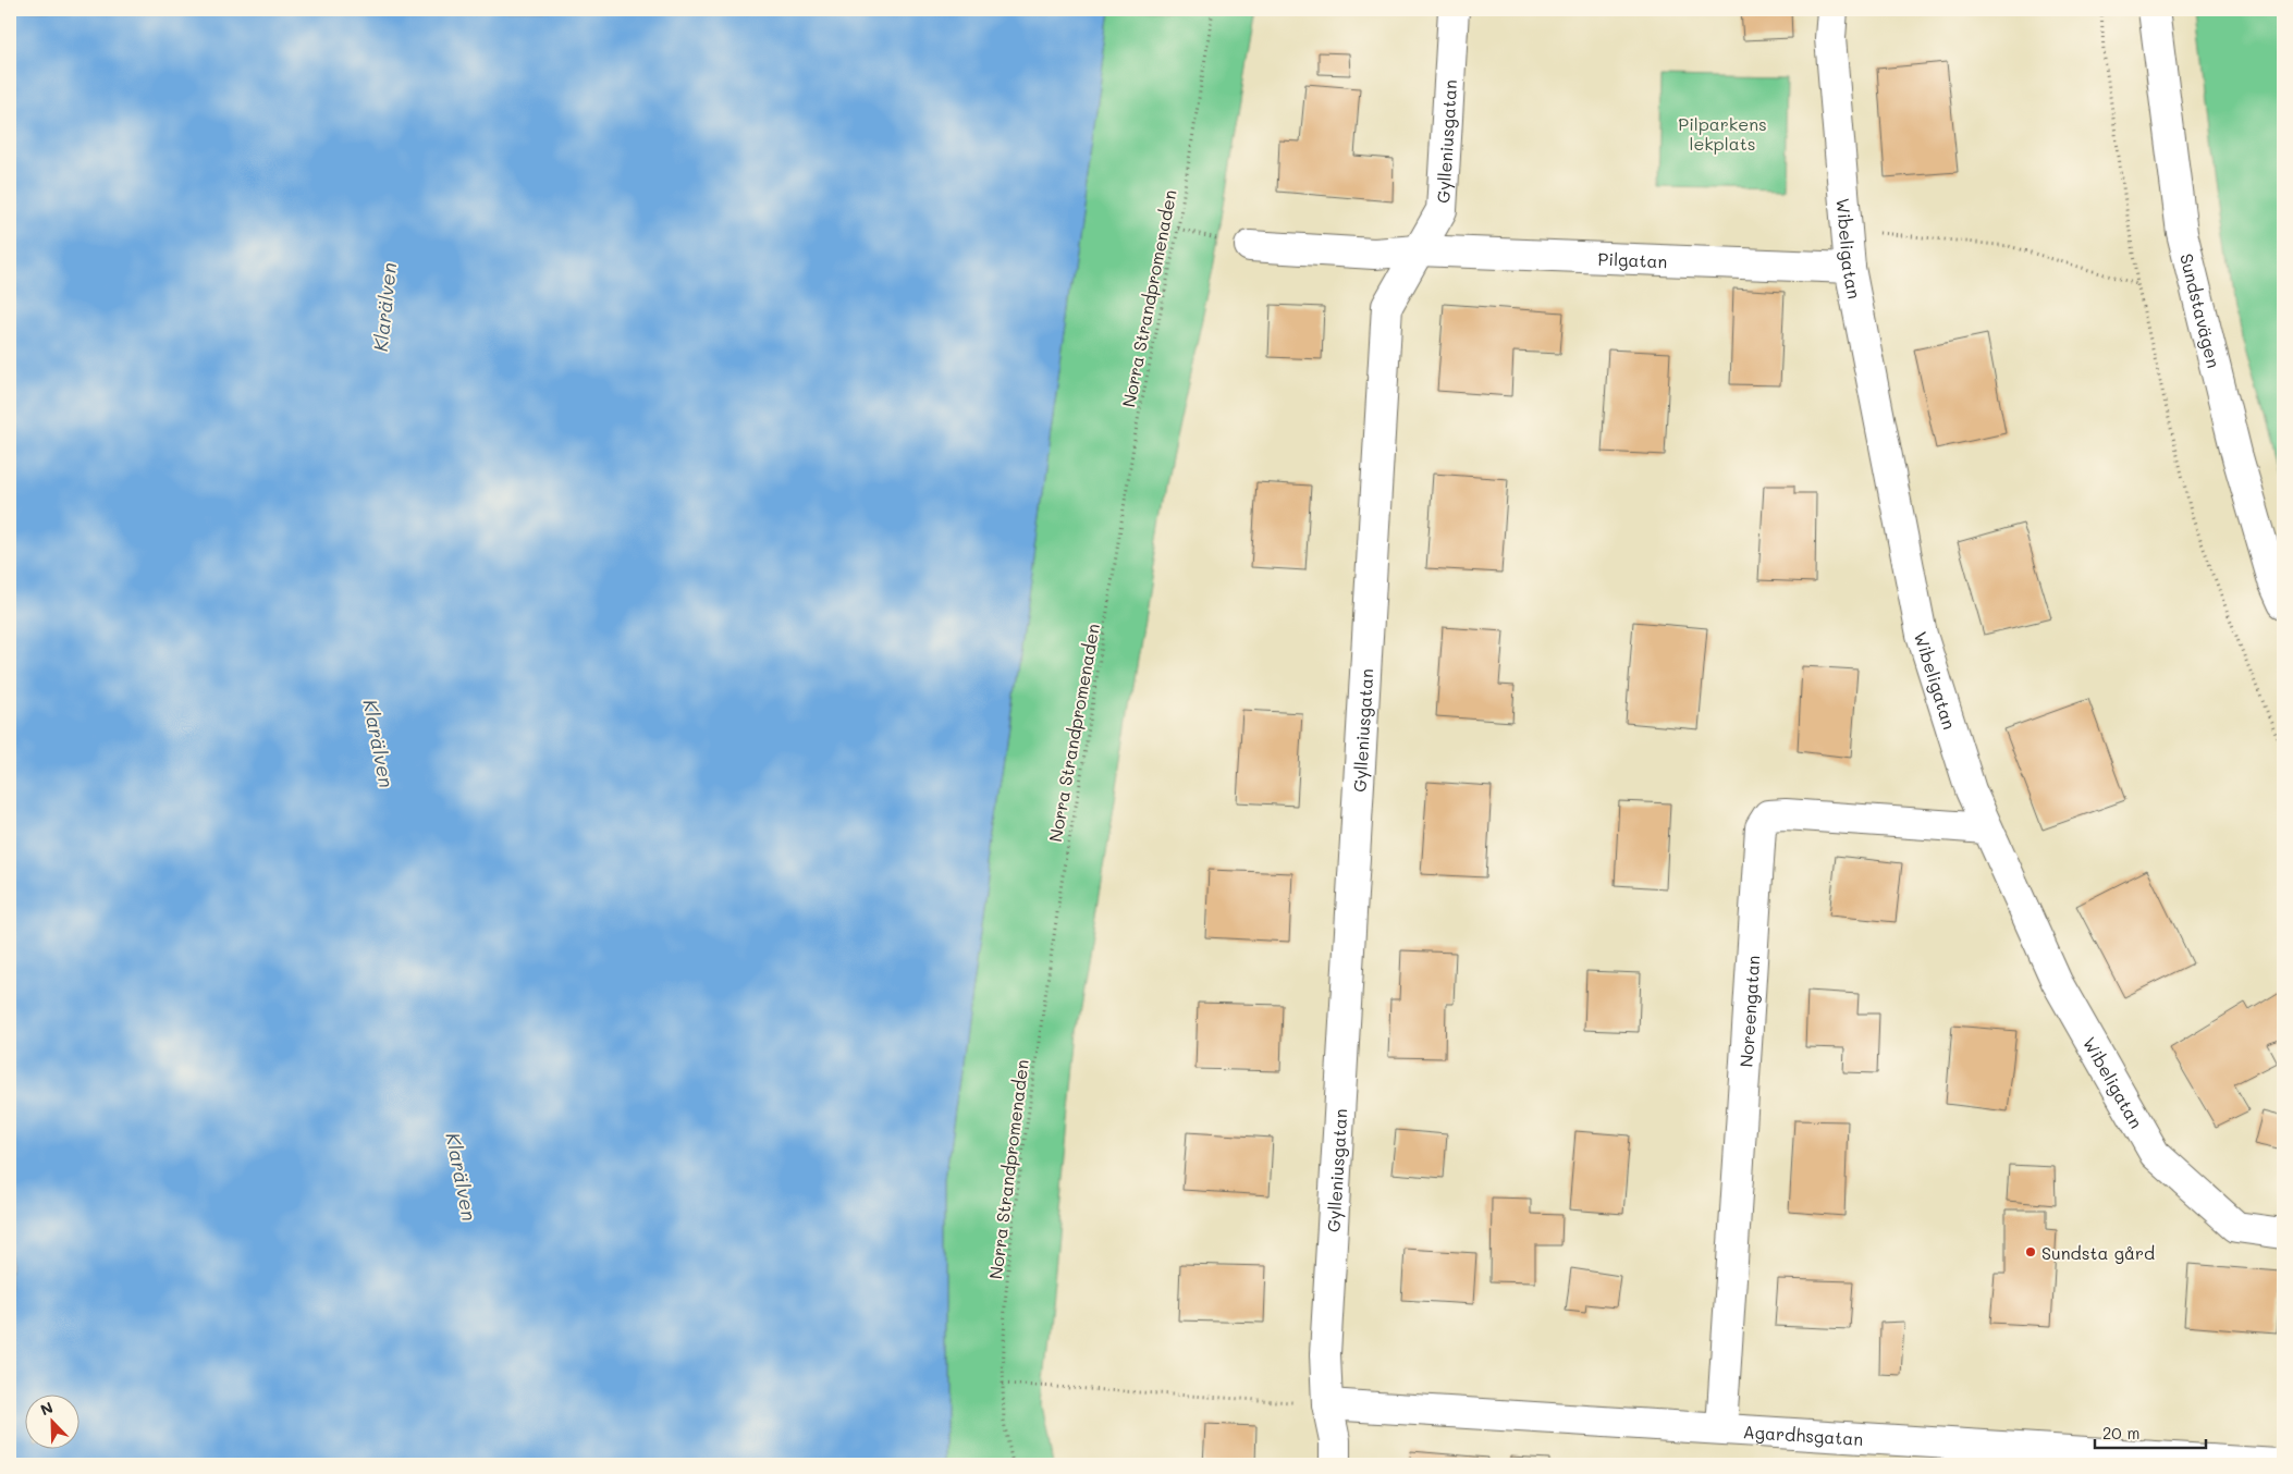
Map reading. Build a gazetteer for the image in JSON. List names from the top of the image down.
{
  "streets": {
    "street": [
      "Gylleniusgatan",
      "Wibeligatan",
      "Pilgatan",
      "Sundstavägen",
      "Noreengatan",
      "Agardhsgatan"
    ],
    "path": ["Norra Strandpromenaden"]
  },
  "crossings": [
    ["Gylleniusgatan", "Pilgatan"],
    ["Gylleniusgatan", "Agardhsgatan"],
    ["Wibeligatan", "Pilgatan"],
    ["Wibeligatan", "Noreengatan"],
    ["Noreengatan", "Agardhsgatan"]
  ],
  "water": ["Klarälven"],
  "parks": ["Pilparkens lekplats"],
  "places": ["Sundsta gård"],
  "scale_bar": "20 m",
  "north": "top left"
}
